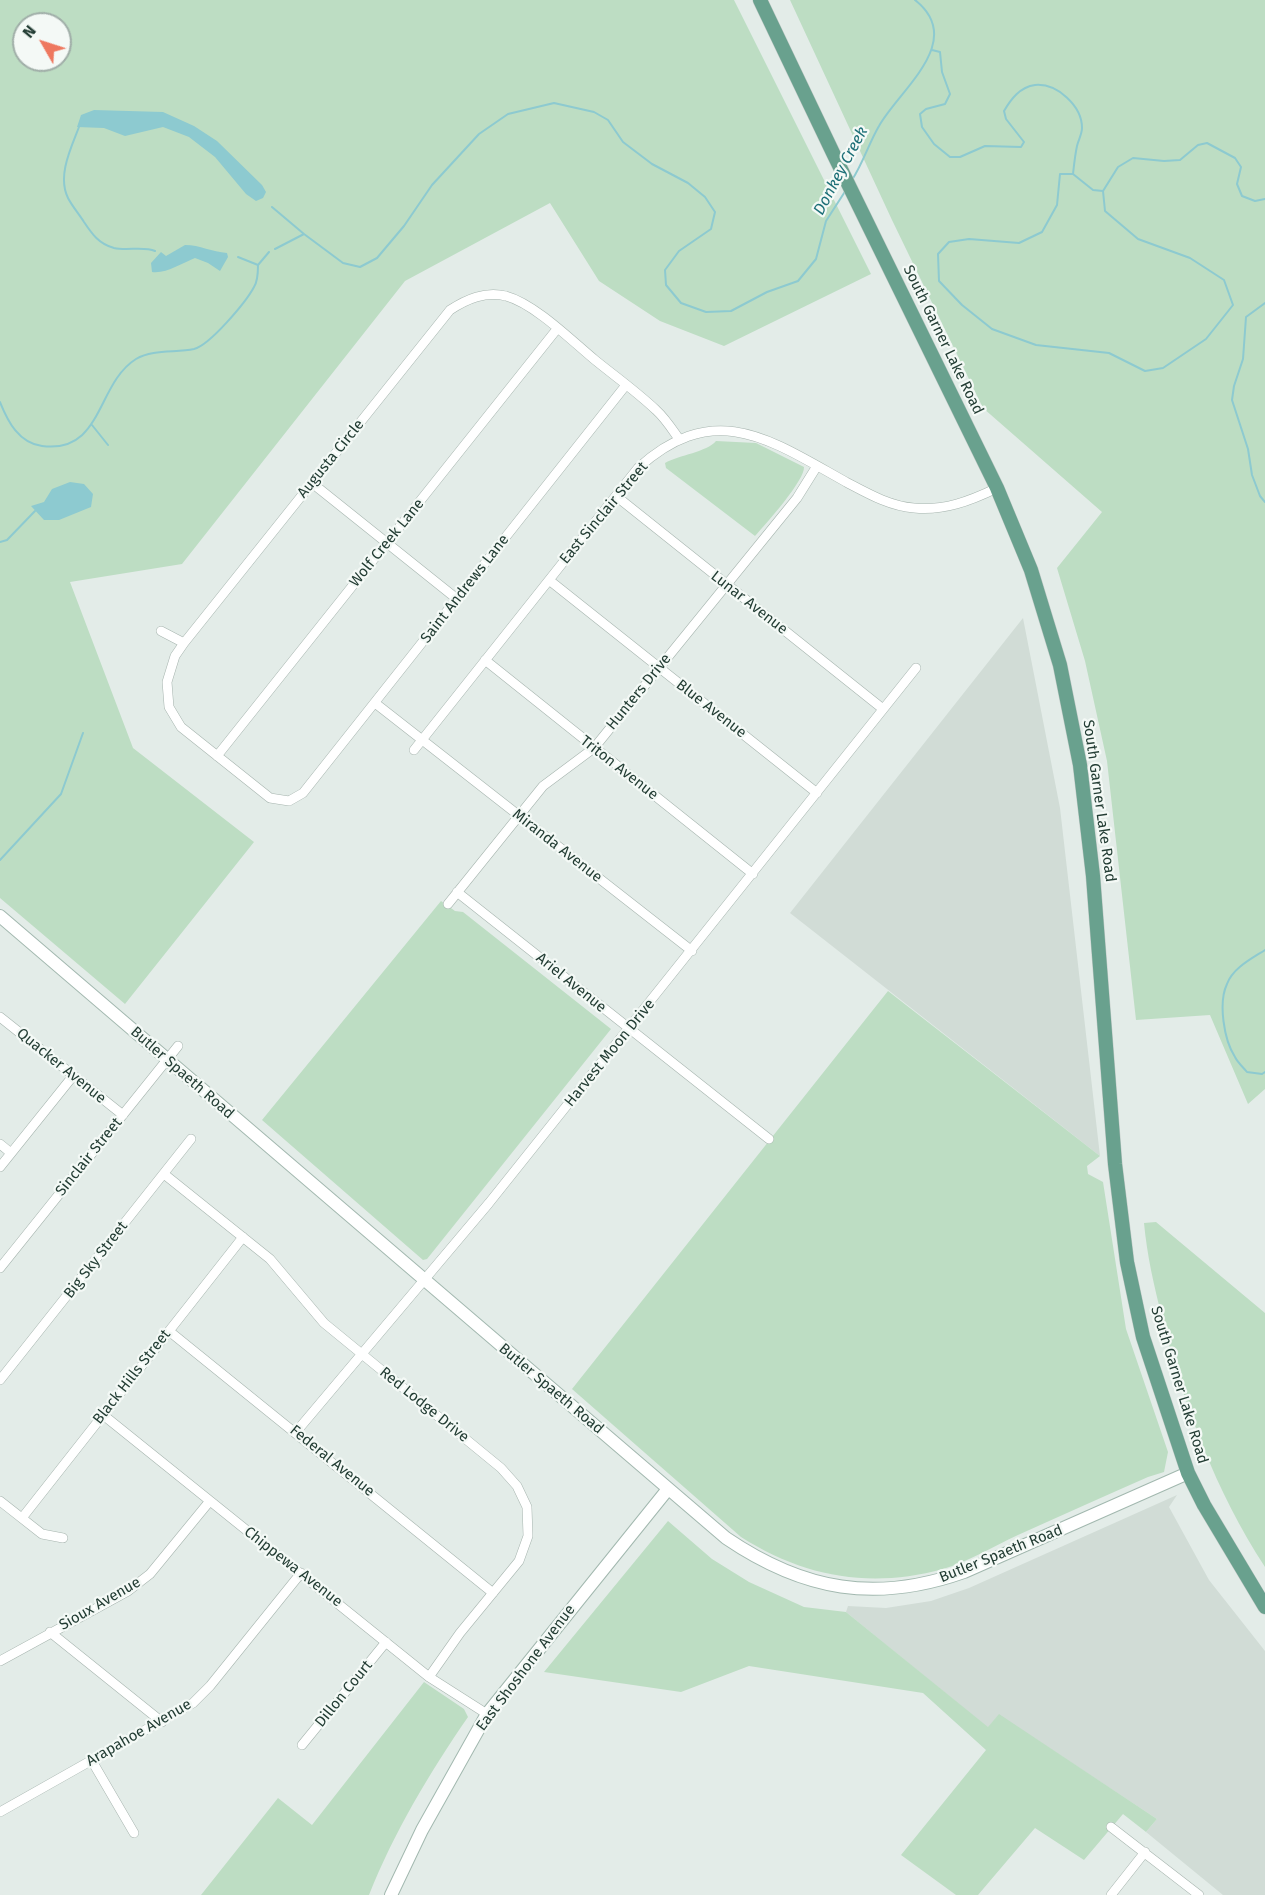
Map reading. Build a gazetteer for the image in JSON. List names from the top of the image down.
{
  "streets": {
    "main road": ["South Garner Lake Road", "Butler Spaeth Road", "East Shoshone Avenue"],
    "street": [
      "Augusta Circle",
      "East Sinclair Street",
      "Wolf Creek Lane",
      "Saint Andrews Lane",
      "Lunar Avenue",
      "Hunters Drive",
      "Blue Avenue",
      "Triton Avenue",
      "Miranda Avenue",
      "Ariel Avenue",
      "Harvest Moon Drive",
      "Quacker Avenue",
      "Sinclair Street",
      "Big Sky Street",
      "Black Hills Street",
      "Red Lodge Drive",
      "Federal Avenue",
      "Chippewa Avenue",
      "Sioux Avenue",
      "Dillon Court",
      "Arapahoe Avenue"
    ]
  },
  "crossings": [
    ["South Garner Lake Road", "East Sinclair Street"],
    ["South Garner Lake Road", "Butler Spaeth Road"],
    ["Augusta Circle", "East Sinclair Street"],
    ["Augusta Circle", "Wolf Creek Lane"],
    ["Augusta Circle", "Saint Andrews Lane"],
    ["East Sinclair Street", "Lunar Avenue"],
    ["East Sinclair Street", "Hunters Drive"],
    ["East Sinclair Street", "Blue Avenue"],
    ["East Sinclair Street", "Triton Avenue"],
    ["East Sinclair Street", "Miranda Avenue"],
    ["Saint Andrews Lane", "Miranda Avenue"],
    ["Lunar Avenue", "Hunters Drive"],
    ["Lunar Avenue", "Harvest Moon Drive"],
    ["Hunters Drive", "Blue Avenue"],
    ["Hunters Drive", "Triton Avenue"],
    ["Hunters Drive", "Miranda Avenue"],
    ["Hunters Drive", "Ariel Avenue"],
    ["Blue Avenue", "Harvest Moon Drive"],
    ["Triton Avenue", "Harvest Moon Drive"],
    ["Miranda Avenue", "Harvest Moon Drive"],
    ["Ariel Avenue", "Harvest Moon Drive"],
    ["Harvest Moon Drive", "Butler Spaeth Road"],
    ["Harvest Moon Drive", "Red Lodge Drive"],
    ["Harvest Moon Drive", "Federal Avenue"],
    ["Quacker Avenue", "Sinclair Street"],
    ["Butler Spaeth Road", "Sinclair Street"],
    ["Butler Spaeth Road", "East Shoshone Avenue"],
    ["Big Sky Street", "Red Lodge Drive"],
    ["Black Hills Street", "Red Lodge Drive"],
    ["Black Hills Street", "Federal Avenue"],
    ["Black Hills Street", "Chippewa Avenue"],
    ["Red Lodge Drive", "Federal Avenue"],
    ["Red Lodge Drive", "Chippewa Avenue"],
    ["Chippewa Avenue", "Sioux Avenue"],
    ["Chippewa Avenue", "East Shoshone Avenue"],
    ["Chippewa Avenue", "Dillon Court"],
    ["Chippewa Avenue", "Arapahoe Avenue"]
  ],
  "water": ["Donkey Creek"],
  "north": "top left"
}
